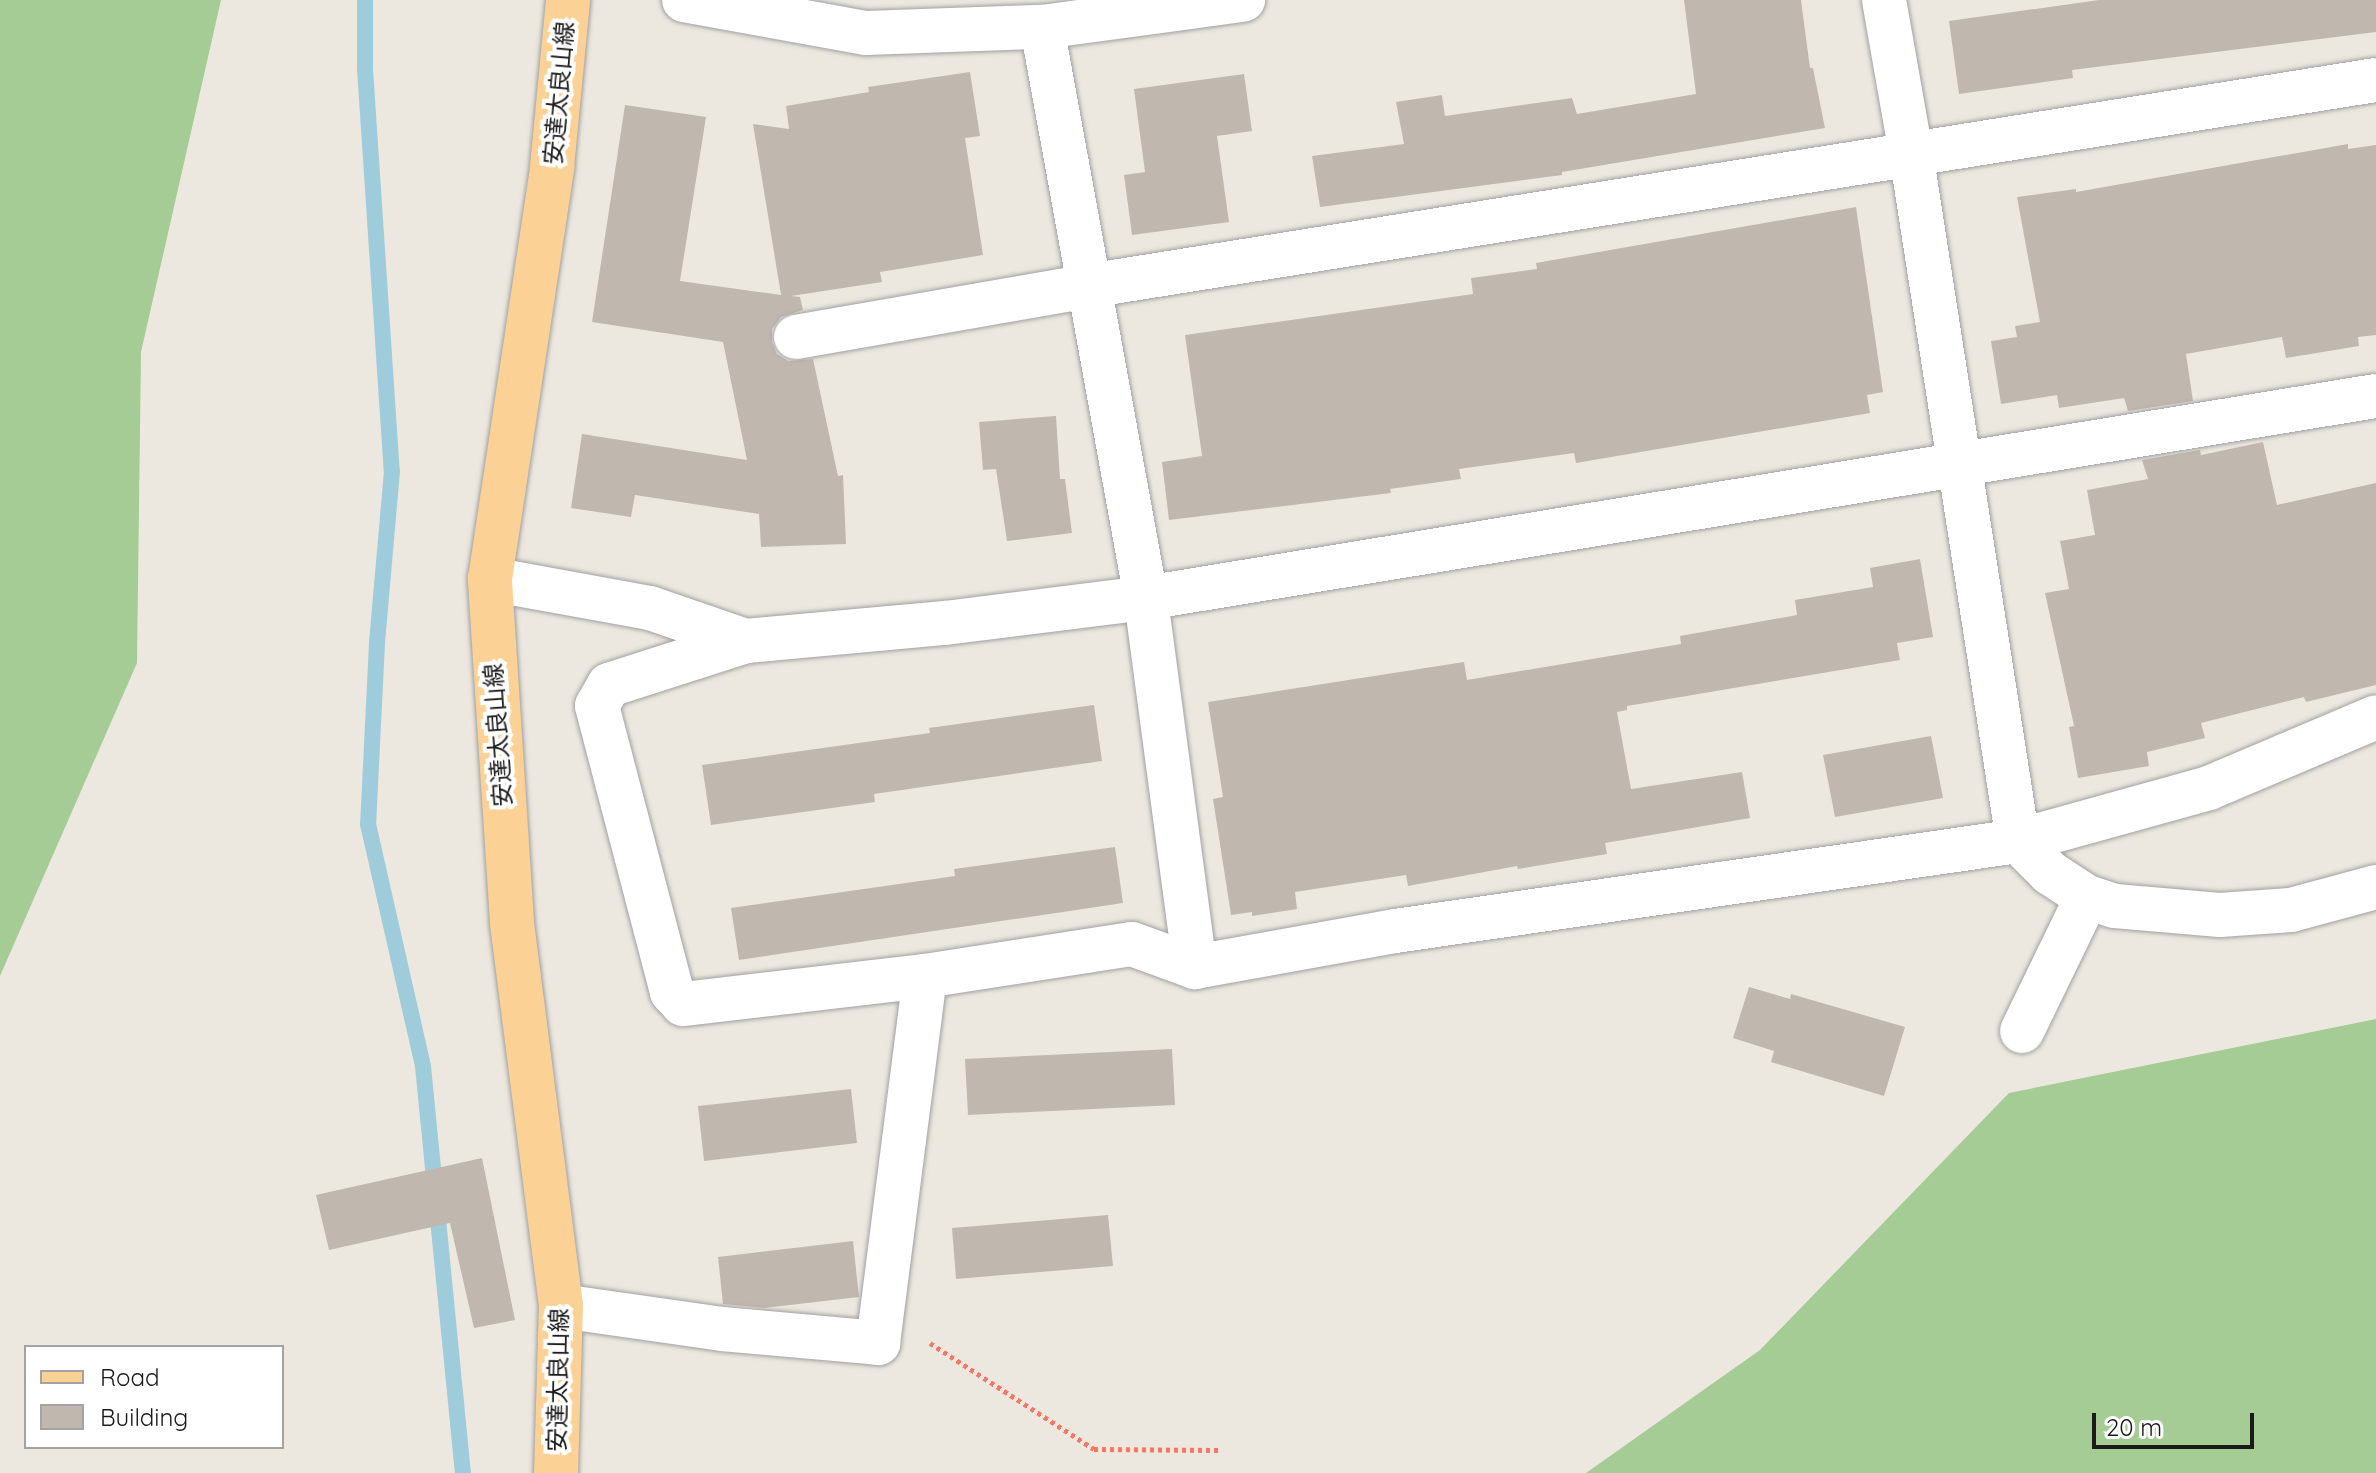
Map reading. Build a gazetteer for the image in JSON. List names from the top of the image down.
{
  "streets": {
    "main road": ["安達太良山線"]
  },
  "legend": ["Road", "Building"],
  "scale_bar": "20 m"
}
